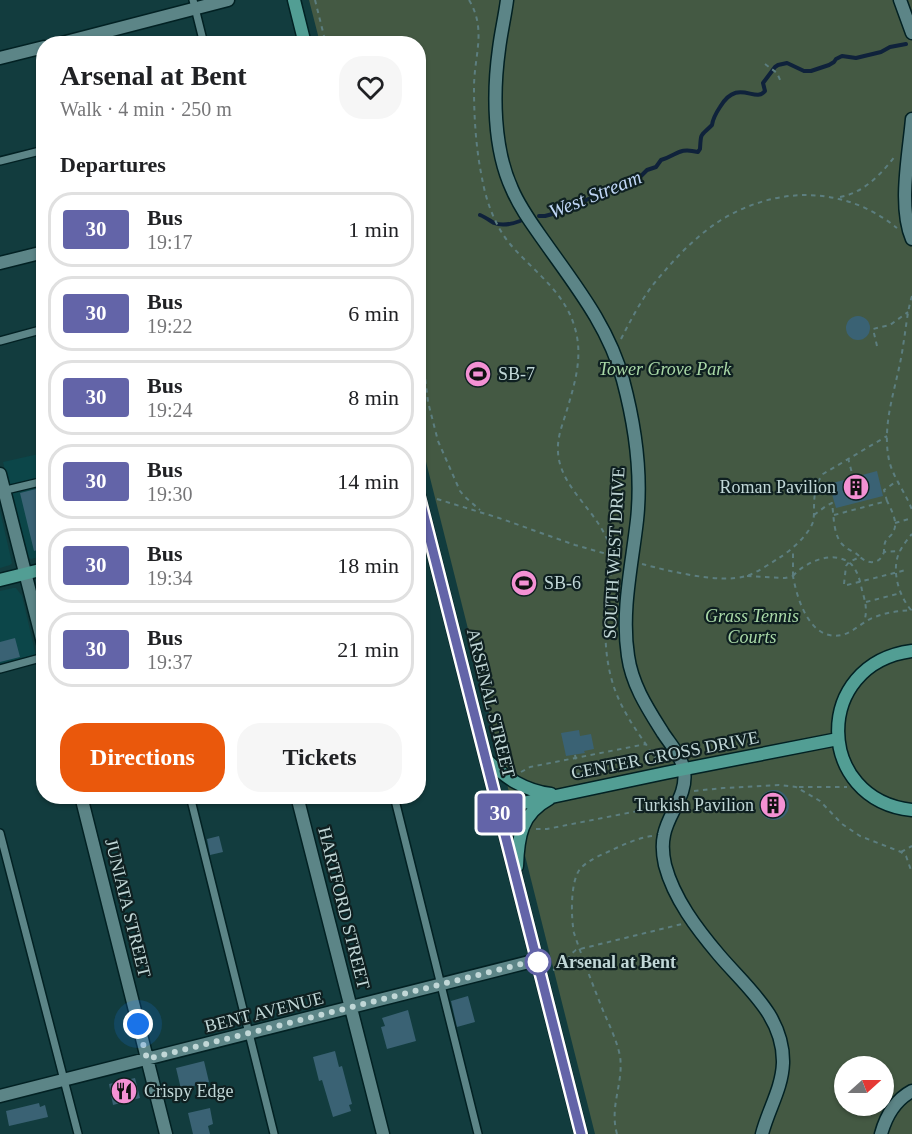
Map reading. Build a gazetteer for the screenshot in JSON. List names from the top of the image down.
{
  "streets": {
    "street": [
      "SOUTH WEST DRIVE",
      "ARSENAL STREET",
      "CENTER CROSS DRIVE",
      "JUNIATA STREET",
      "HARTFORD STREET",
      "BENT AVENUE"
    ]
  },
  "crossings": [
    ["SOUTH WEST DRIVE", "CENTER CROSS DRIVE"],
    ["ARSENAL STREET", "CENTER CROSS DRIVE"],
    ["ARSENAL STREET", "BENT AVENUE"],
    ["JUNIATA STREET", "BENT AVENUE"],
    ["HARTFORD STREET", "BENT AVENUE"]
  ],
  "water": ["West Stream"],
  "parks": ["Tower Grove Park", "Grass Tennis Courts"],
  "places": {
    "sports": ["SB-7", "SB-6"],
    "building": ["Roman Pavilion", "Turkish Pavilion"],
    "other": ["Arsenal at Bent"],
    "restaurant": ["Crispy Edge"]
  },
  "lines": ["bus line 30"],
  "north": "right",
  "page": {
    "on_map": "30",
    "heading": [
      ["Arsenal at Bent", "Walk · 4 min · 250 m"],
      "Departures"
    ],
    "list": [
      {
        "mark": "30",
        "name": "Bus",
        "note": "19:17",
        "value": "1 min"
      },
      {
        "mark": "30",
        "name": "Bus",
        "note": "19:22",
        "value": "6 min"
      },
      {
        "mark": "30",
        "name": "Bus",
        "note": "19:24",
        "value": "8 min"
      },
      {
        "mark": "30",
        "name": "Bus",
        "note": "19:30",
        "value": "14 min"
      },
      {
        "mark": "30",
        "name": "Bus",
        "note": "19:34",
        "value": "18 min"
      },
      {
        "mark": "30",
        "name": "Bus",
        "note": "19:37",
        "value": "21 min"
      }
    ],
    "buttons": ["Directions", "Tickets"]
  }
}
